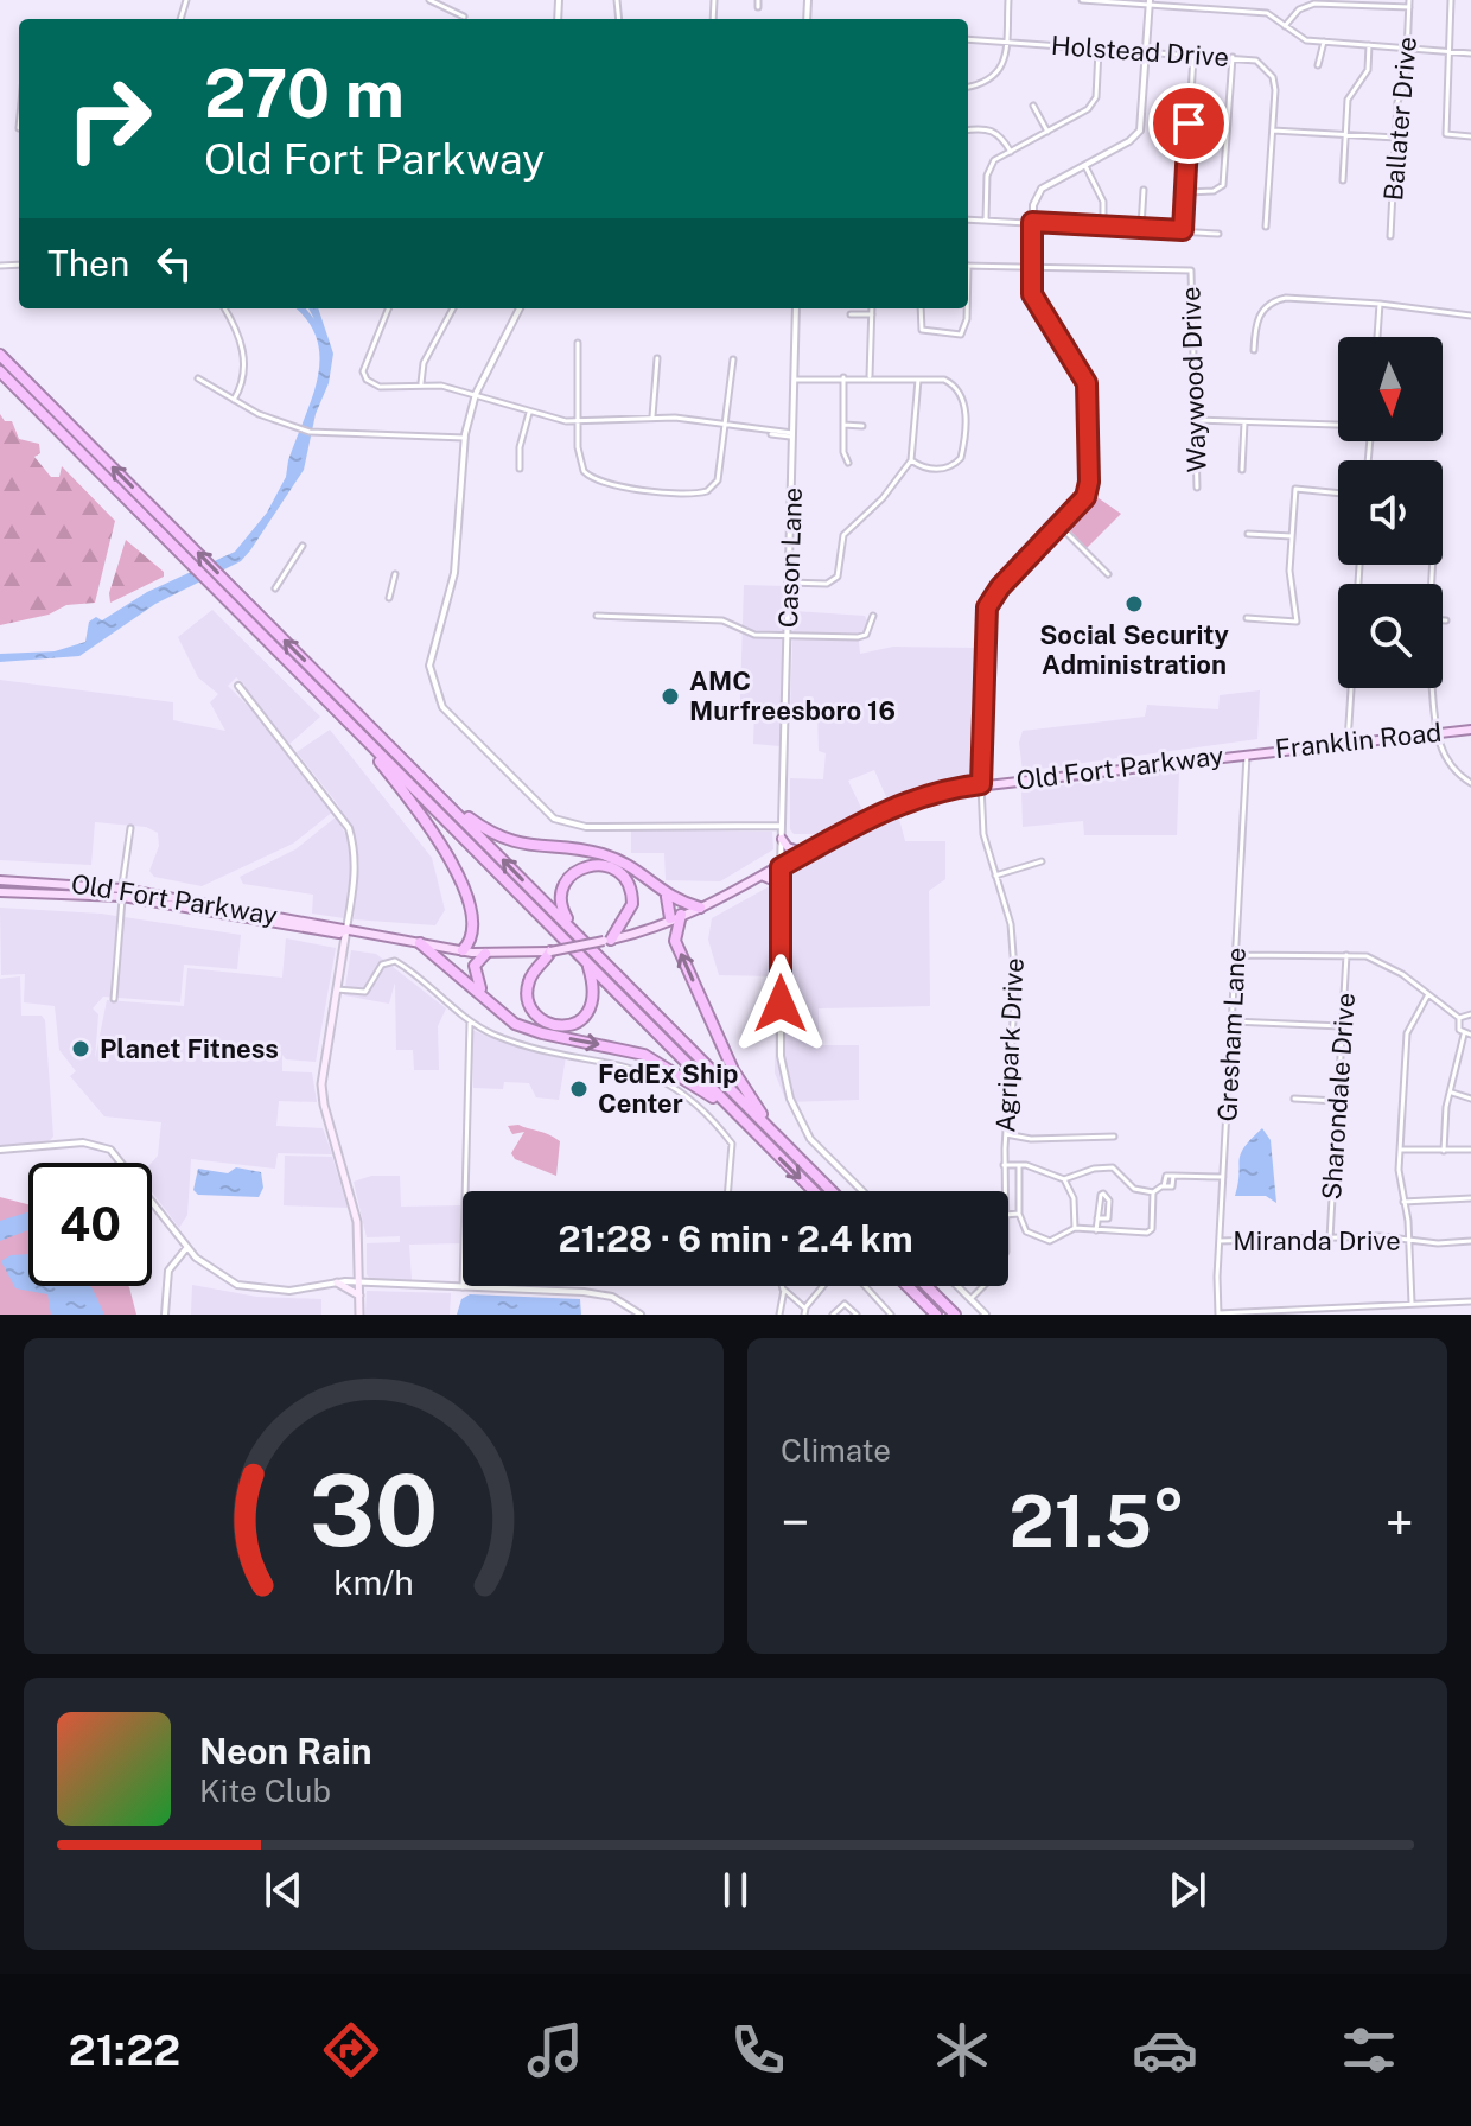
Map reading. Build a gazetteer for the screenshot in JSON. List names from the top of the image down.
{
  "streets": {
    "main road": ["Franklin Road", "Old Fort Parkway"],
    "street": [
      "Holstead Drive",
      "Ballater Drive",
      "Waywood Drive",
      "Cason Lane",
      "Gresham Lane",
      "Agripark Drive",
      "Sharondale Drive",
      "Miranda Drive"
    ]
  },
  "crossings": [
    ["Cason Lane", "Old Fort Parkway"],
    ["Franklin Road", "Old Fort Parkway"],
    ["Franklin Road", "Gresham Lane"],
    ["Old Fort Parkway", "Gresham Lane"],
    ["Old Fort Parkway", "Agripark Drive"],
    ["Gresham Lane", "Miranda Drive"],
    ["Sharondale Drive", "Miranda Drive"]
  ],
  "places": [
    "Social Security Administration",
    "AMC Murfreesboro 16",
    "Planet Fitness",
    "FedEx Ship Center"
  ],
  "north": "bottom",
  "page": {
    "turn": ["270 m", "Old Fort Parkway"],
    "then": "Then",
    "limit": "40",
    "trip": "21:28 · 6 min · 2.4 km",
    "tile": "Climate",
    "heat": ["−", "21.5°", "+"],
    "song": ["Neon Rain", "Kite Club"],
    "tabs": "21:22",
    "gauge": ["30", "km/h"]
  }
}
